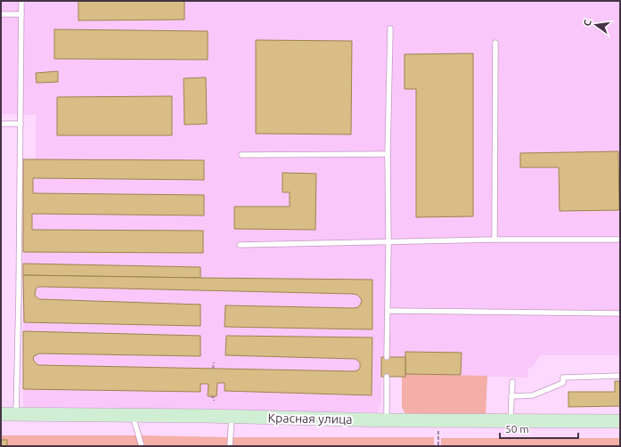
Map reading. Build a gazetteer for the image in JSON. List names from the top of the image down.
{
  "streets": {
    "main road": ["Красная улица"]
  },
  "scale_bar": "50 m",
  "north": "left"
}
